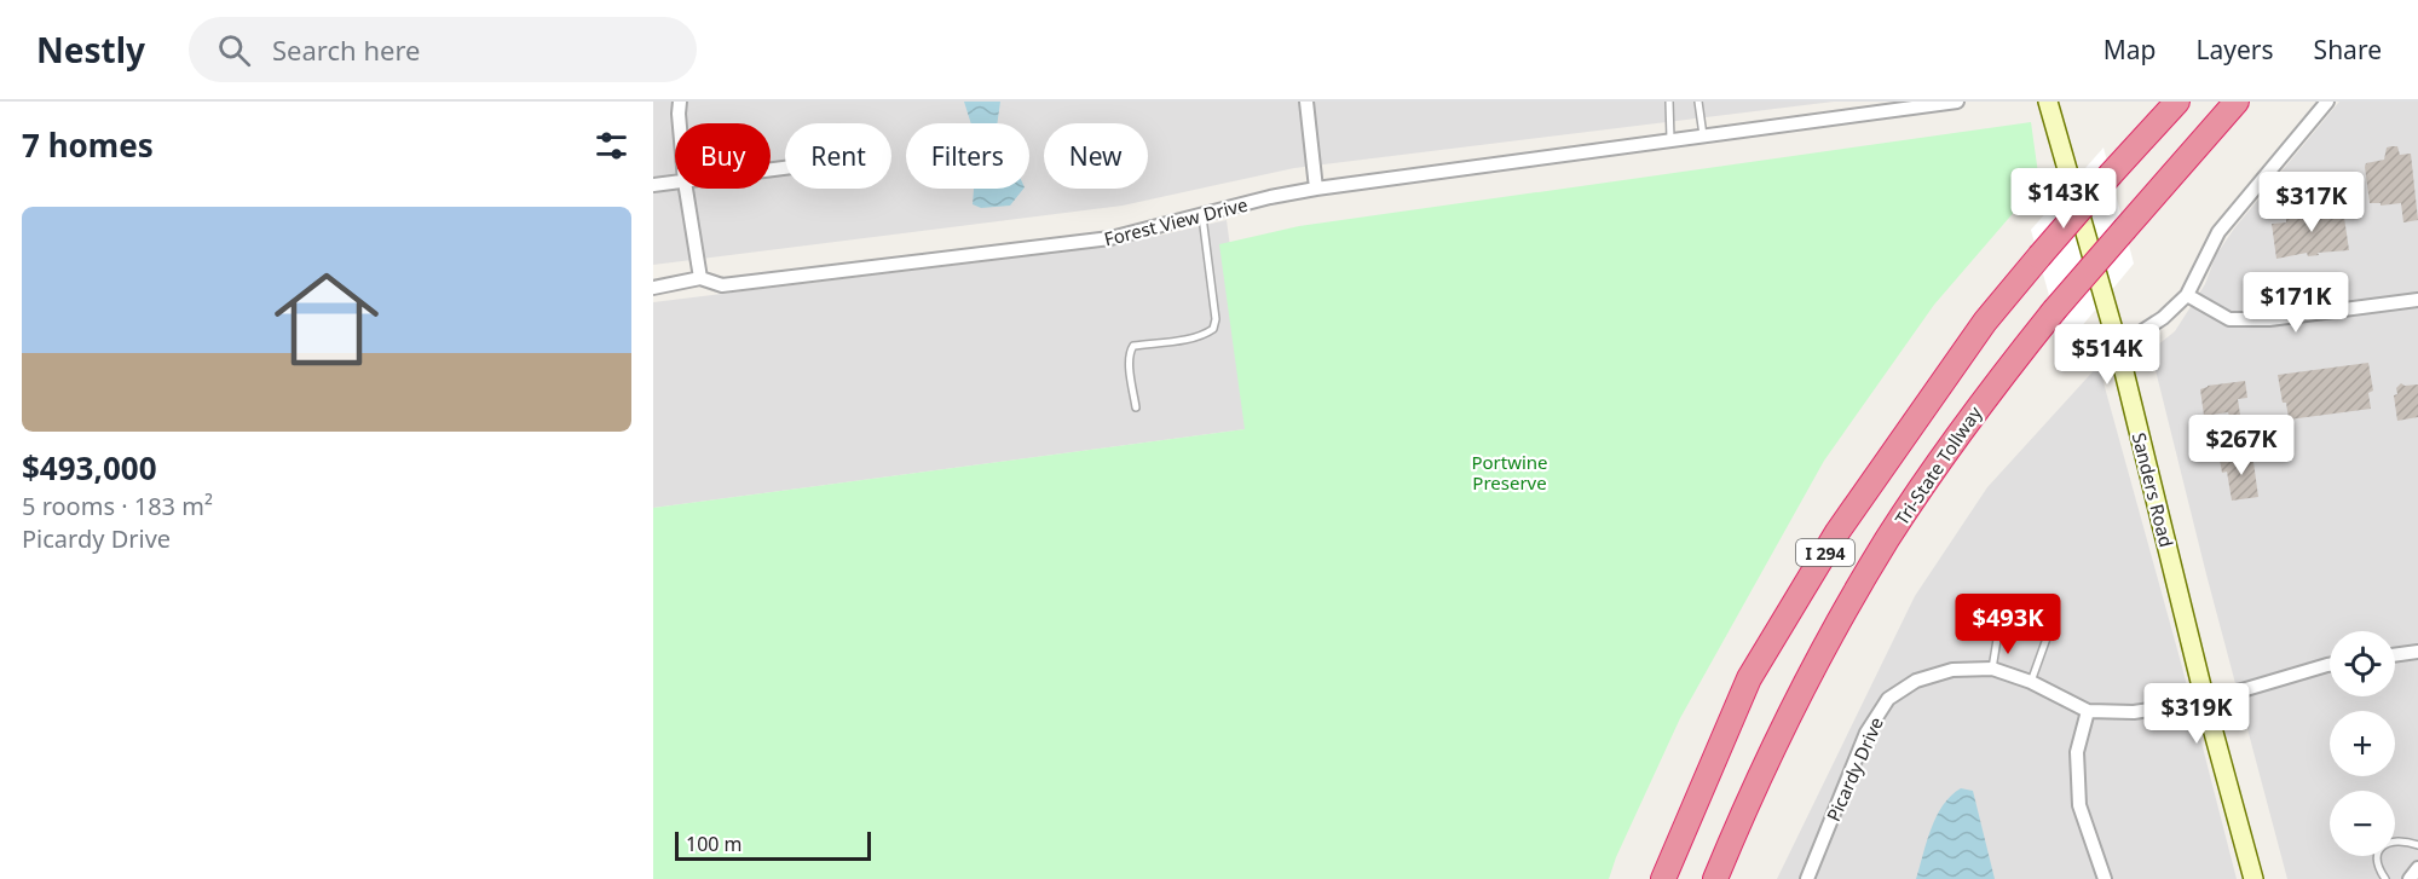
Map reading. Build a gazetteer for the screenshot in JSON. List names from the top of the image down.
{
  "streets": {
    "highway": ["Tri-State Tollway", "I 294"],
    "main road": ["Sanders Road"],
    "street": ["Forest View Drive", "Picardy Drive"]
  },
  "crossings": [
    ["Sanders Road", "Picardy Drive"]
  ],
  "parks": ["Portwine Preserve"],
  "scale_bar": "100 m",
  "page": {
    "header": "Nestly",
    "search": "Search here",
    "nav": ["Map", "Layers", "Share"],
    "heading": "7 homes",
    "chip": [
      "Buy",
      "Rent",
      "Filters",
      "New"
    ],
    "price": [
      "$143K",
      "$317K",
      "$171K",
      "$514K",
      "$267K",
      "$493K",
      "$319K"
    ],
    "list": [
      {
        "name": "$493,000",
        "note": "5 rooms · 183 m² · Picardy Drive"
      }
    ],
    "map_buttons": ["+", "−"],
    "scale": "100 m"
  }
}
